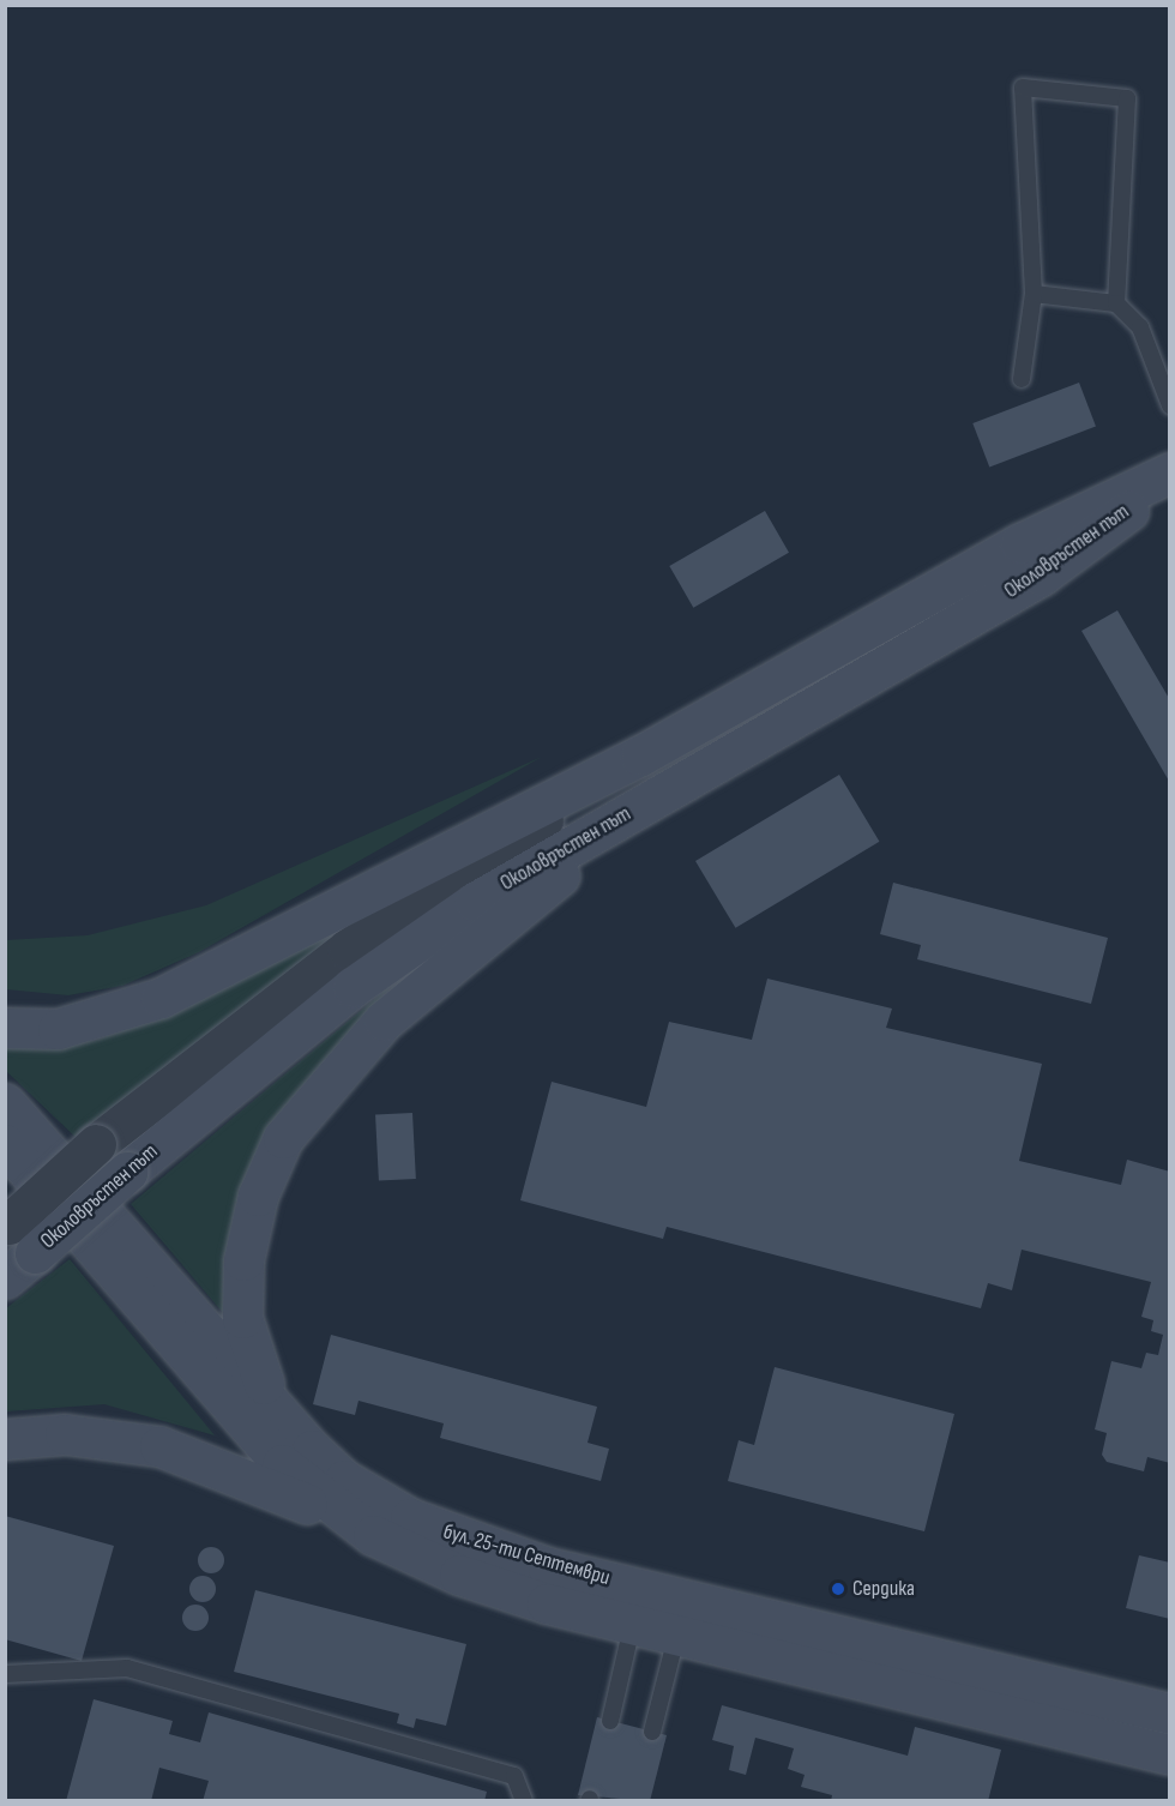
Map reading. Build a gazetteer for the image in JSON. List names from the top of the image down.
{
  "streets": {
    "main road": ["Околовръстен път", "бул. 25-ти Септември"]
  },
  "places": ["Сердика"]
}
